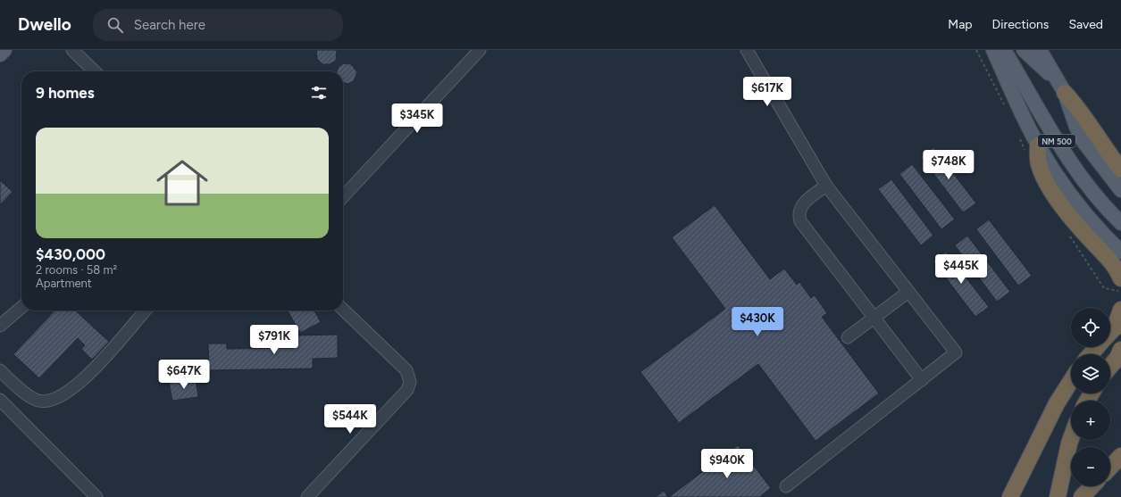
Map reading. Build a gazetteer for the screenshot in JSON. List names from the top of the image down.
{
  "streets": {
    "main road": ["NM 500"]
  },
  "page": {
    "header": "Dwello",
    "search": "Search here",
    "nav": ["Map", "Directions", "Saved"],
    "heading": "9 homes",
    "price": [
      "$617K",
      "$345K",
      "$748K",
      "$445K",
      "$430K",
      "$791K",
      "$647K",
      "$544K",
      "$940K"
    ],
    "list": [
      {
        "name": "$430,000",
        "note": "2 rooms · 58 m² · Apartment"
      }
    ],
    "map_buttons": ["+", "−"]
  }
}
